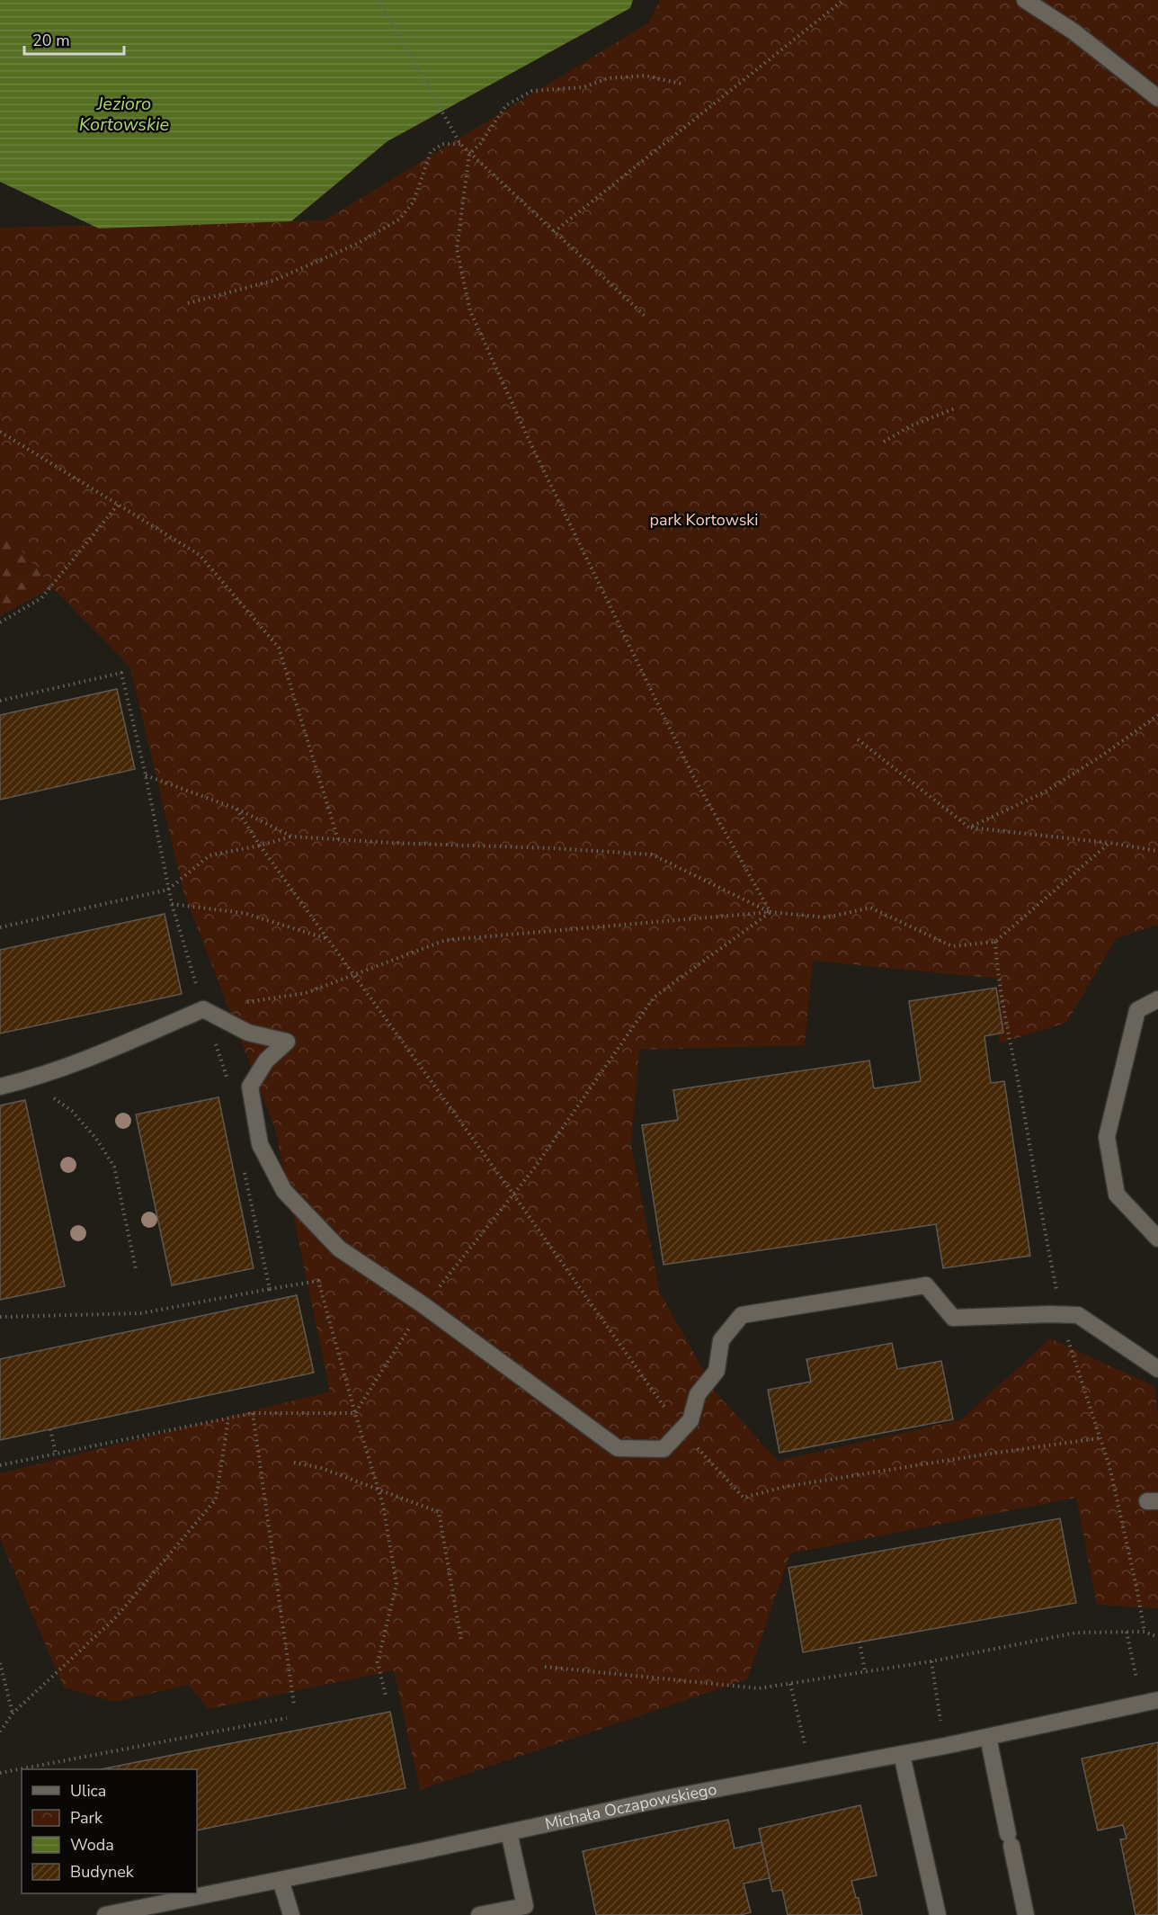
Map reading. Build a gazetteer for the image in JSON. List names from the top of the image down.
{
  "streets": {
    "street": ["Michała Oczapowskiego"]
  },
  "water": ["Jezioro Kortowskie"],
  "parks": ["park Kortowski"],
  "legend": [
    "Ulica",
    "Park",
    "Woda",
    "Budynek"
  ],
  "scale_bar": "20 m"
}
